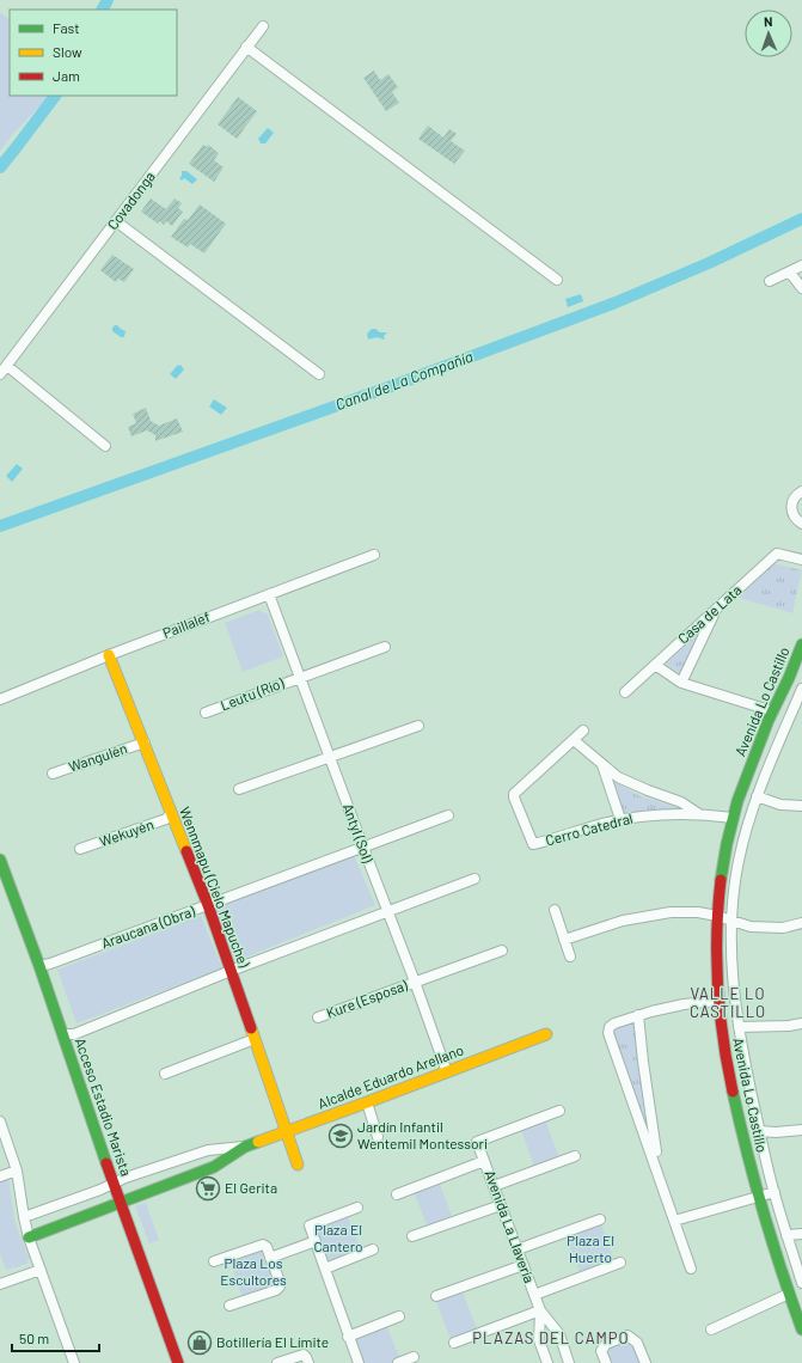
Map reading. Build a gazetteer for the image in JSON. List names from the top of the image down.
{
  "streets": {
    "street": [
      "Covadonga",
      "Casa de Lata",
      "Paillalef",
      "Leutu (Río)",
      "Avenida Lo Castillo",
      "Wangulén",
      "Cerro Catedral",
      "Wekuyén",
      "Antyl (Sol)",
      "Wennmapu (Cielo Mapuche)",
      "Araucana (Obra)",
      "Kure (Esposa)",
      "Alcalde Eduardo Arellano",
      "Acceso Estadio Marista",
      "Avenida La Llavería"
    ]
  },
  "crossings": [
    ["Paillalef", "Antyl (Sol)"],
    ["Paillalef", "Wennmapu (Cielo Mapuche)"],
    ["Leutu (Río)", "Antyl (Sol)"],
    ["Avenida Lo Castillo", "Cerro Catedral"],
    ["Wangulén", "Wennmapu (Cielo Mapuche)"],
    ["Wekuyén", "Wennmapu (Cielo Mapuche)"],
    ["Antyl (Sol)", "Araucana (Obra)"],
    ["Antyl (Sol)", "Kure (Esposa)"],
    ["Antyl (Sol)", "Alcalde Eduardo Arellano"],
    ["Wennmapu (Cielo Mapuche)", "Araucana (Obra)"],
    ["Wennmapu (Cielo Mapuche)", "Alcalde Eduardo Arellano"],
    ["Araucana (Obra)", "Acceso Estadio Marista"],
    ["Alcalde Eduardo Arellano", "Acceso Estadio Marista"]
  ],
  "districts": ["VALLE LO CASTILLO", "PLAZAS DEL CAMPO"],
  "water": ["Canal de La Compañía"],
  "parks": ["Plaza El Cantero", "Plaza El Huerto", "Plaza Los Escultores"],
  "places": {
    "school or university": ["Jardín Infantil Wentemil Montessori"],
    "supermarket": ["El Gerita"],
    "shop": ["Botillería El Límite"]
  },
  "legend": ["Fast", "Slow", "Jam"],
  "scale_bar": "50 m",
  "north": "top"
}
